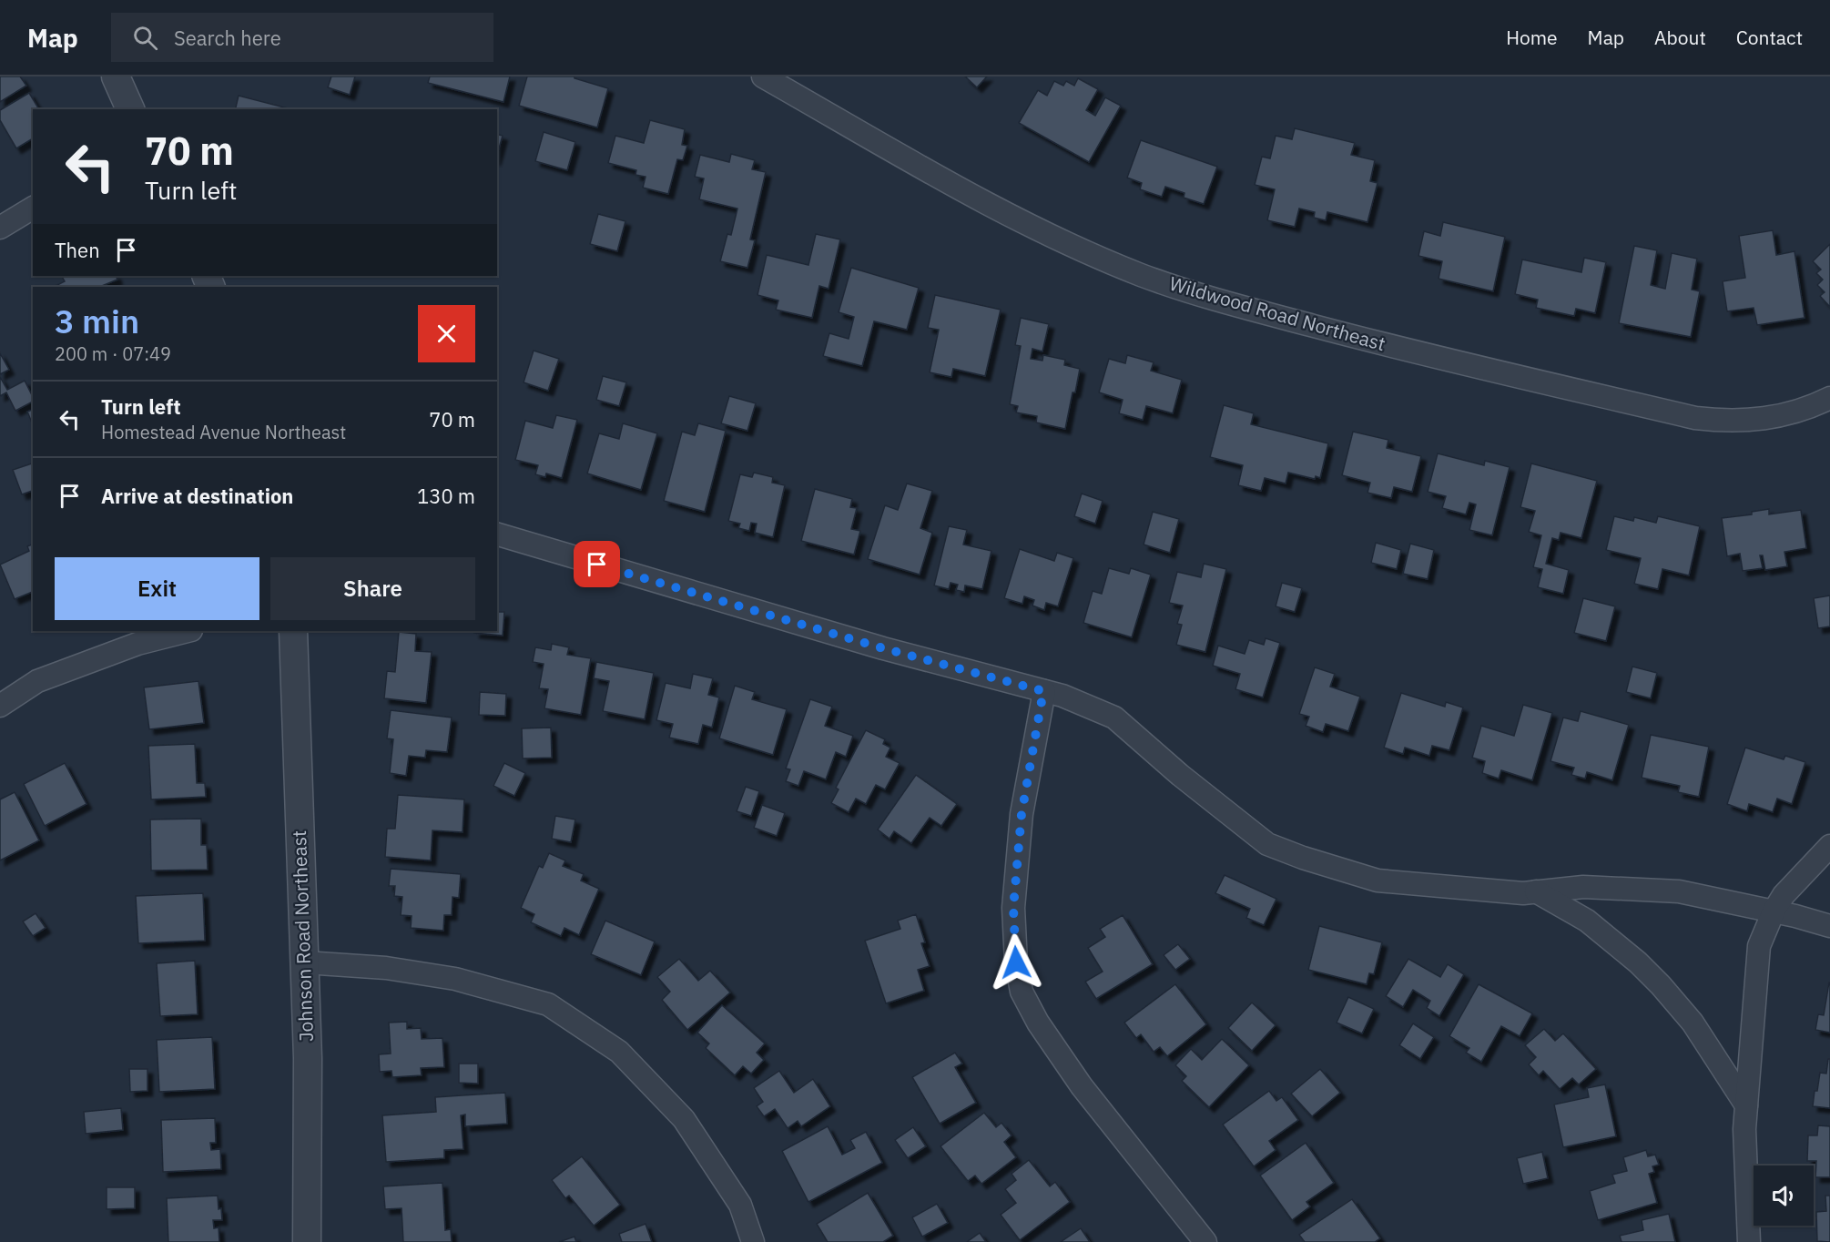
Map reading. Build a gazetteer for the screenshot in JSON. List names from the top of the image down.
{
  "streets": {
    "street": ["Wildwood Road Northeast", "Johnson Road Northeast"]
  },
  "page": {
    "header": "Map",
    "search": "Search here",
    "nav": [
      "Home",
      "Map",
      "About",
      "Contact"
    ],
    "turn": ["70 m", "Turn left"],
    "then": "Then",
    "heading": ["3 min", "200 m · 07:49"],
    "list": [
      {
        "name": "Turn left",
        "note": "Homestead Avenue Northeast",
        "value": "70 m"
      },
      {
        "name": "Arrive at destination",
        "value": "130 m"
      }
    ],
    "buttons": ["Exit", "Share"]
  }
}
